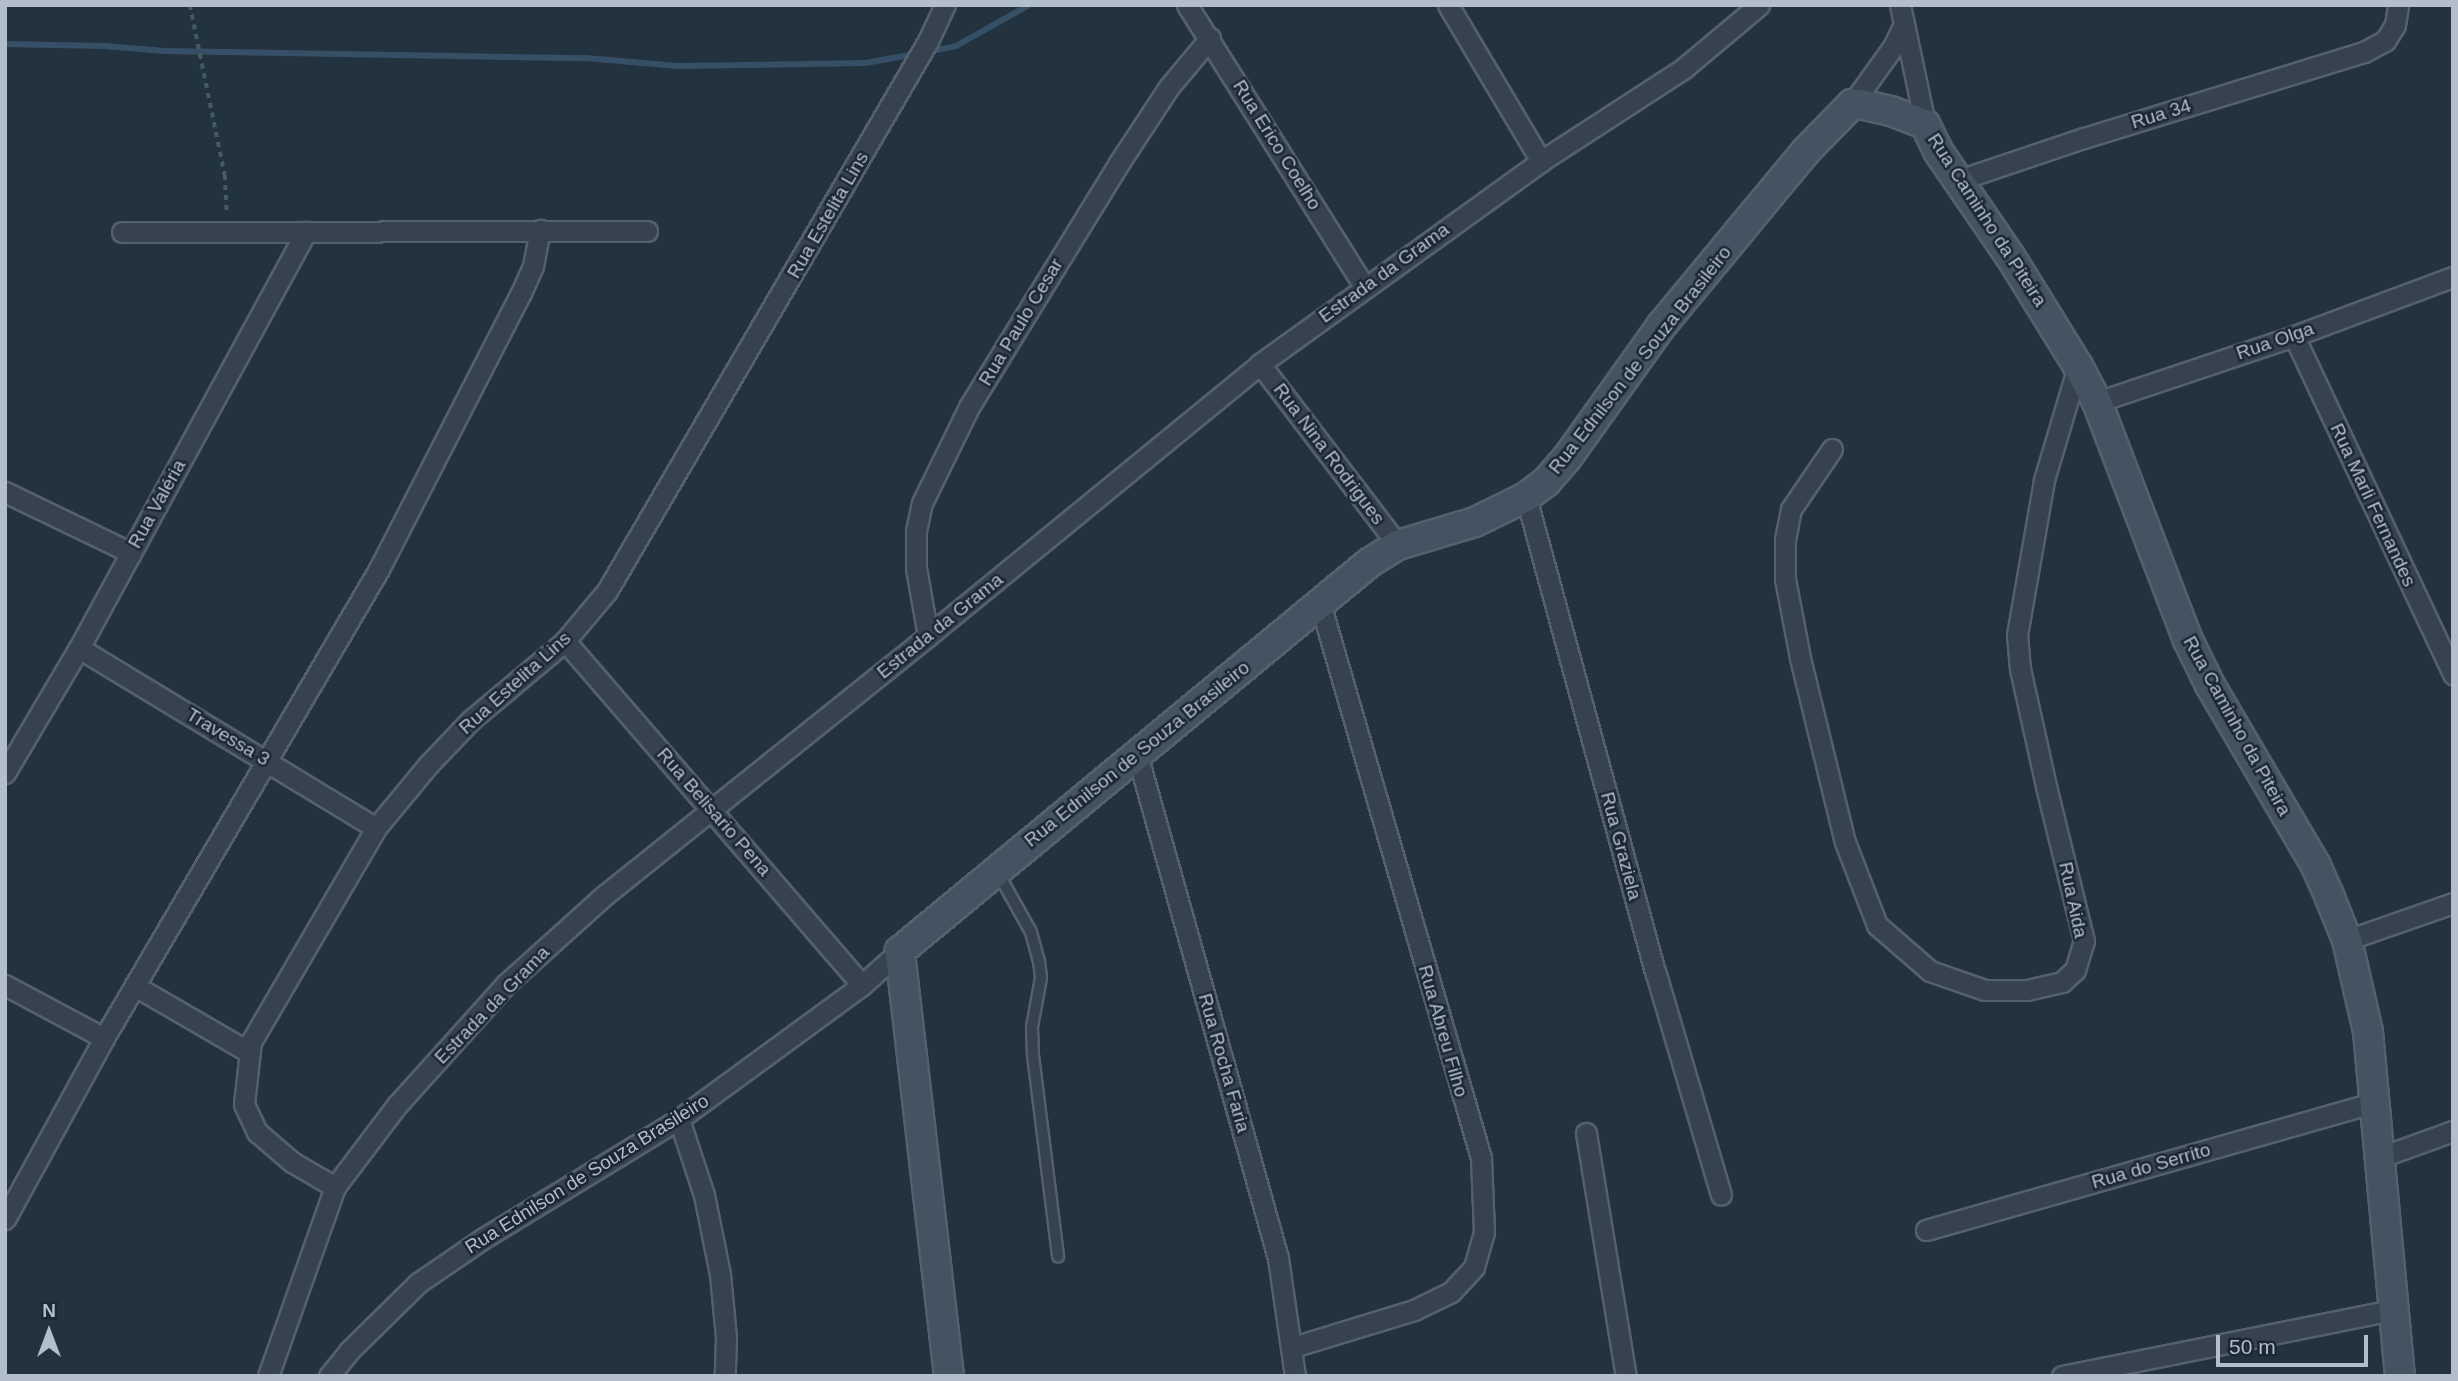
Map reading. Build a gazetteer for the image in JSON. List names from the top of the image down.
{
  "streets": {
    "street": [
      "Rua 34",
      "Rua Erico Coelho",
      "Rua Estelita Lins",
      "Rua Caminho da Piteira",
      "Estrada da Grama",
      "Rua Paulo Cesar",
      "Rua Olga",
      "Rua Ednilson de Souza Brasileiro",
      "Rua Nina Rodrigues",
      "Rua Valéria",
      "Rua Marli Fernandes",
      "Travessa 3",
      "Rua Belisario Pena",
      "Rua Graziela",
      "Rua Aida",
      "Rua Abreu Filho",
      "Rua Rocha Faria",
      "Rua do Serrito"
    ]
  },
  "crossings": [
    ["Rua 34", "Rua Caminho da Piteira"],
    ["Rua Erico Coelho", "Estrada da Grama"],
    ["Rua Erico Coelho", "Rua Paulo Cesar"],
    ["Rua Estelita Lins", "Estrada da Grama"],
    ["Rua Estelita Lins", "Travessa 3"],
    ["Rua Estelita Lins", "Rua Belisario Pena"],
    ["Rua Caminho da Piteira", "Rua Olga"],
    ["Rua Caminho da Piteira", "Rua Ednilson de Souza Brasileiro"],
    ["Rua Caminho da Piteira", "Rua Aida"],
    ["Rua Caminho da Piteira", "Rua do Serrito"],
    ["Estrada da Grama", "Rua Paulo Cesar"],
    ["Estrada da Grama", "Rua Nina Rodrigues"],
    ["Estrada da Grama", "Rua Belisario Pena"],
    ["Rua Olga", "Rua Marli Fernandes"],
    ["Rua Ednilson de Souza Brasileiro", "Rua Nina Rodrigues"],
    ["Rua Ednilson de Souza Brasileiro", "Rua Belisario Pena"],
    ["Rua Ednilson de Souza Brasileiro", "Rua Graziela"],
    ["Rua Ednilson de Souza Brasileiro", "Rua Abreu Filho"],
    ["Rua Ednilson de Souza Brasileiro", "Rua Rocha Faria"],
    ["Rua Valéria", "Travessa 3"],
    ["Rua Abreu Filho", "Rua Rocha Faria"]
  ],
  "scale_bar": "50 m",
  "north": "top"
}
